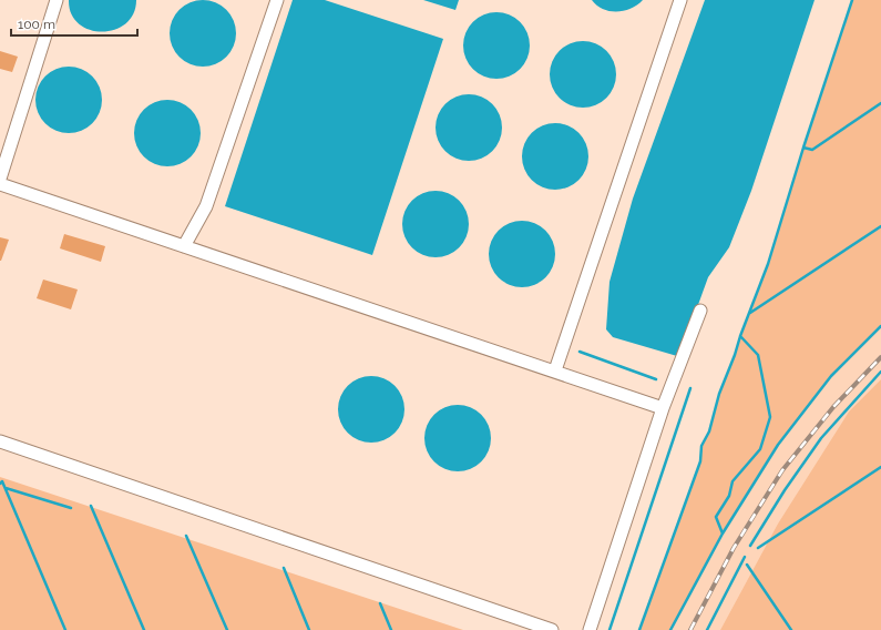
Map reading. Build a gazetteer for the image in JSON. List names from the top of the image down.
{
  "scale_bar": "100 m"
}
